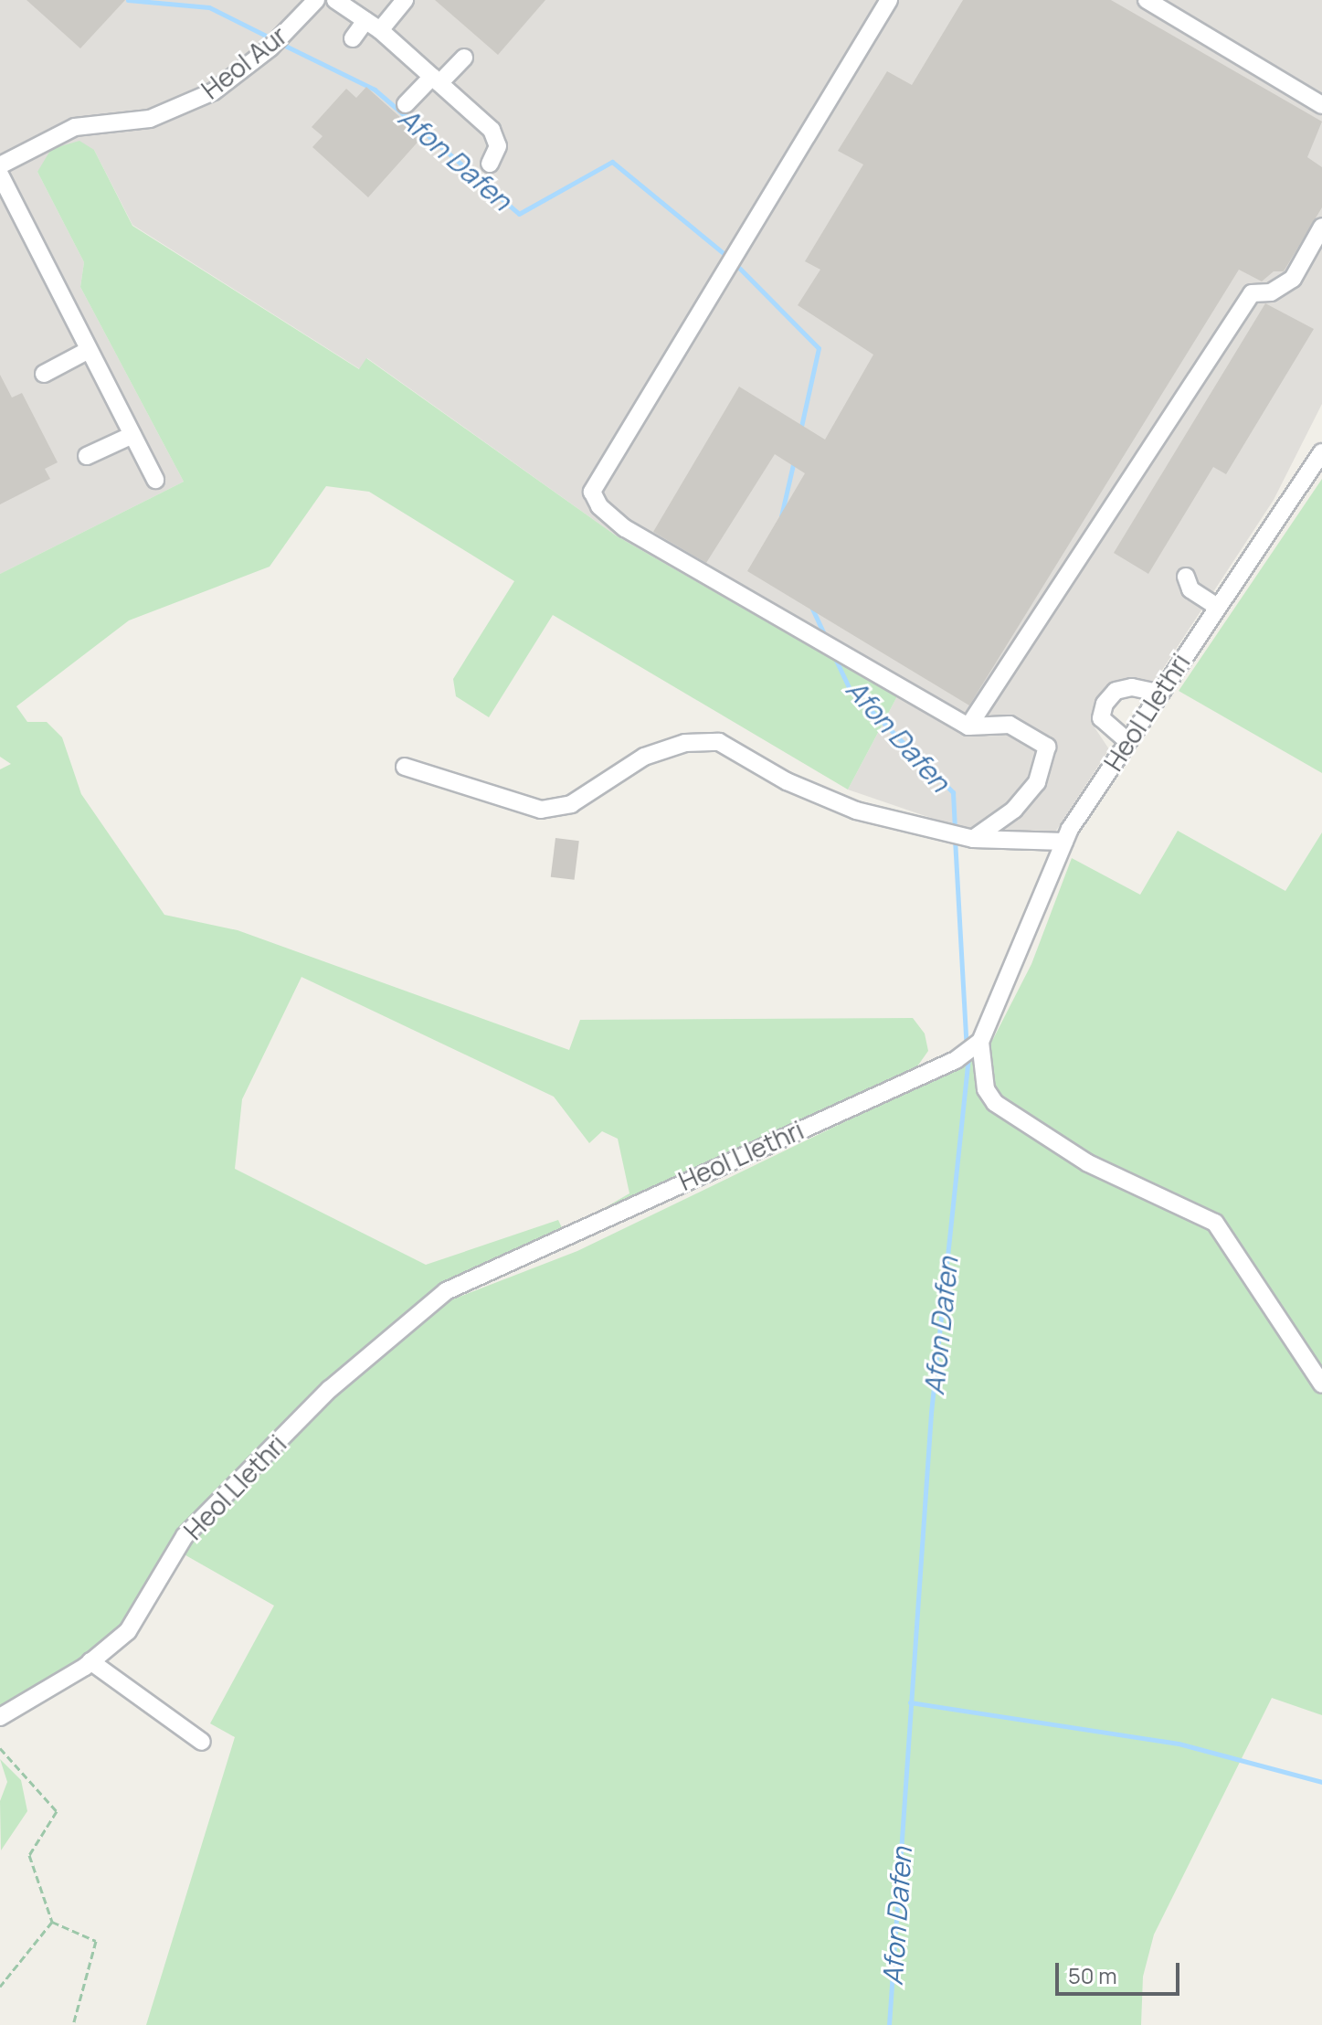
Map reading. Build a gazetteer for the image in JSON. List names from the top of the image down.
{
  "streets": {
    "street": ["Heol Aur", "Heol Llethri"]
  },
  "water": ["Afon Dafen"],
  "scale_bar": "50 m"
}
